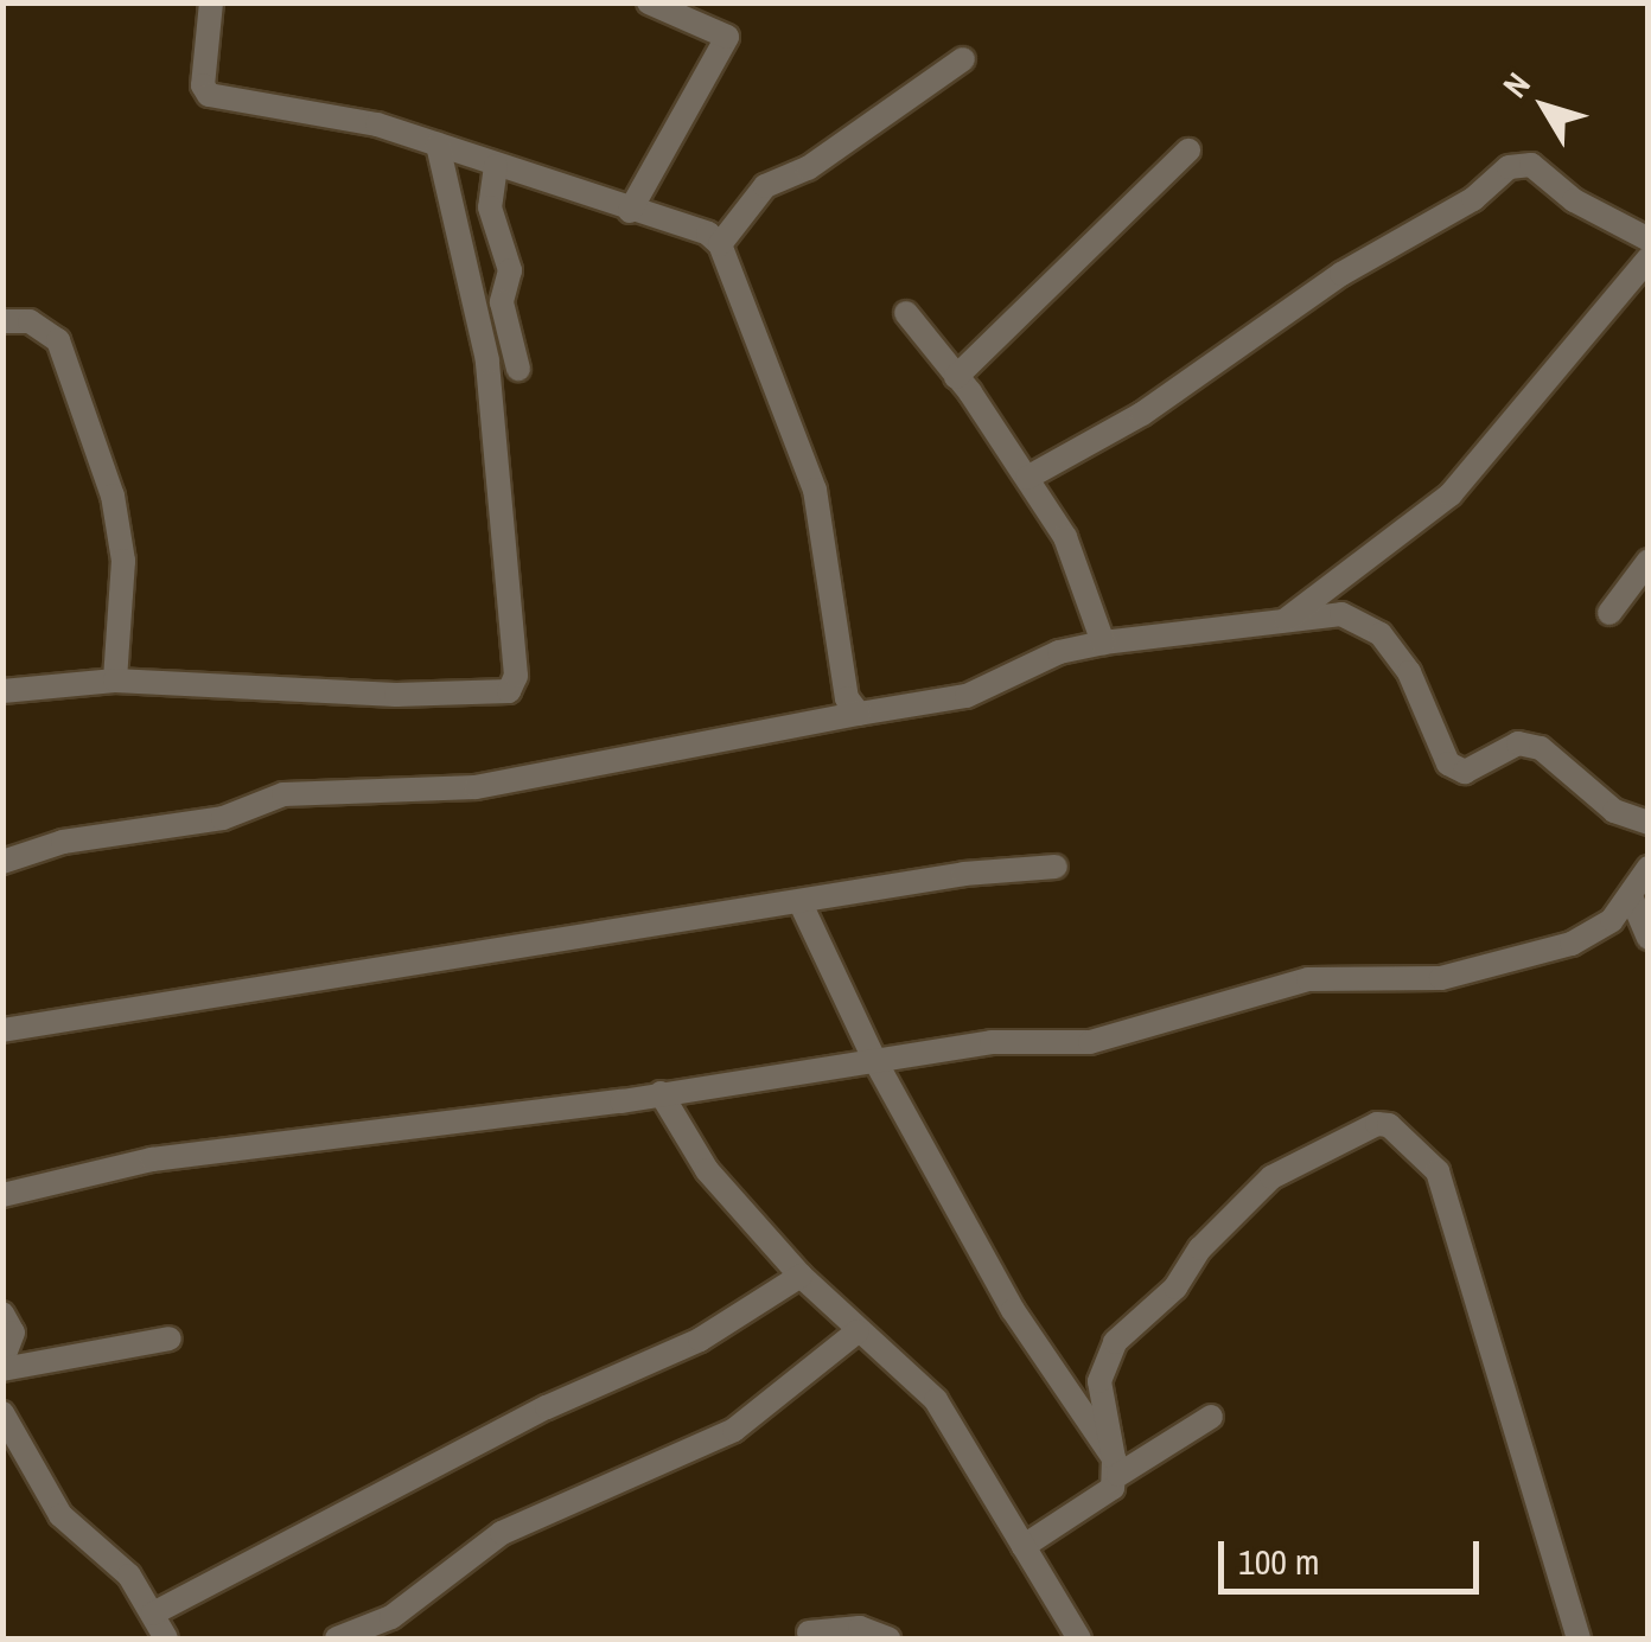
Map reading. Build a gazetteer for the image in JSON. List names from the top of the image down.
{
  "scale_bar": "100 m",
  "north": "top left"
}
